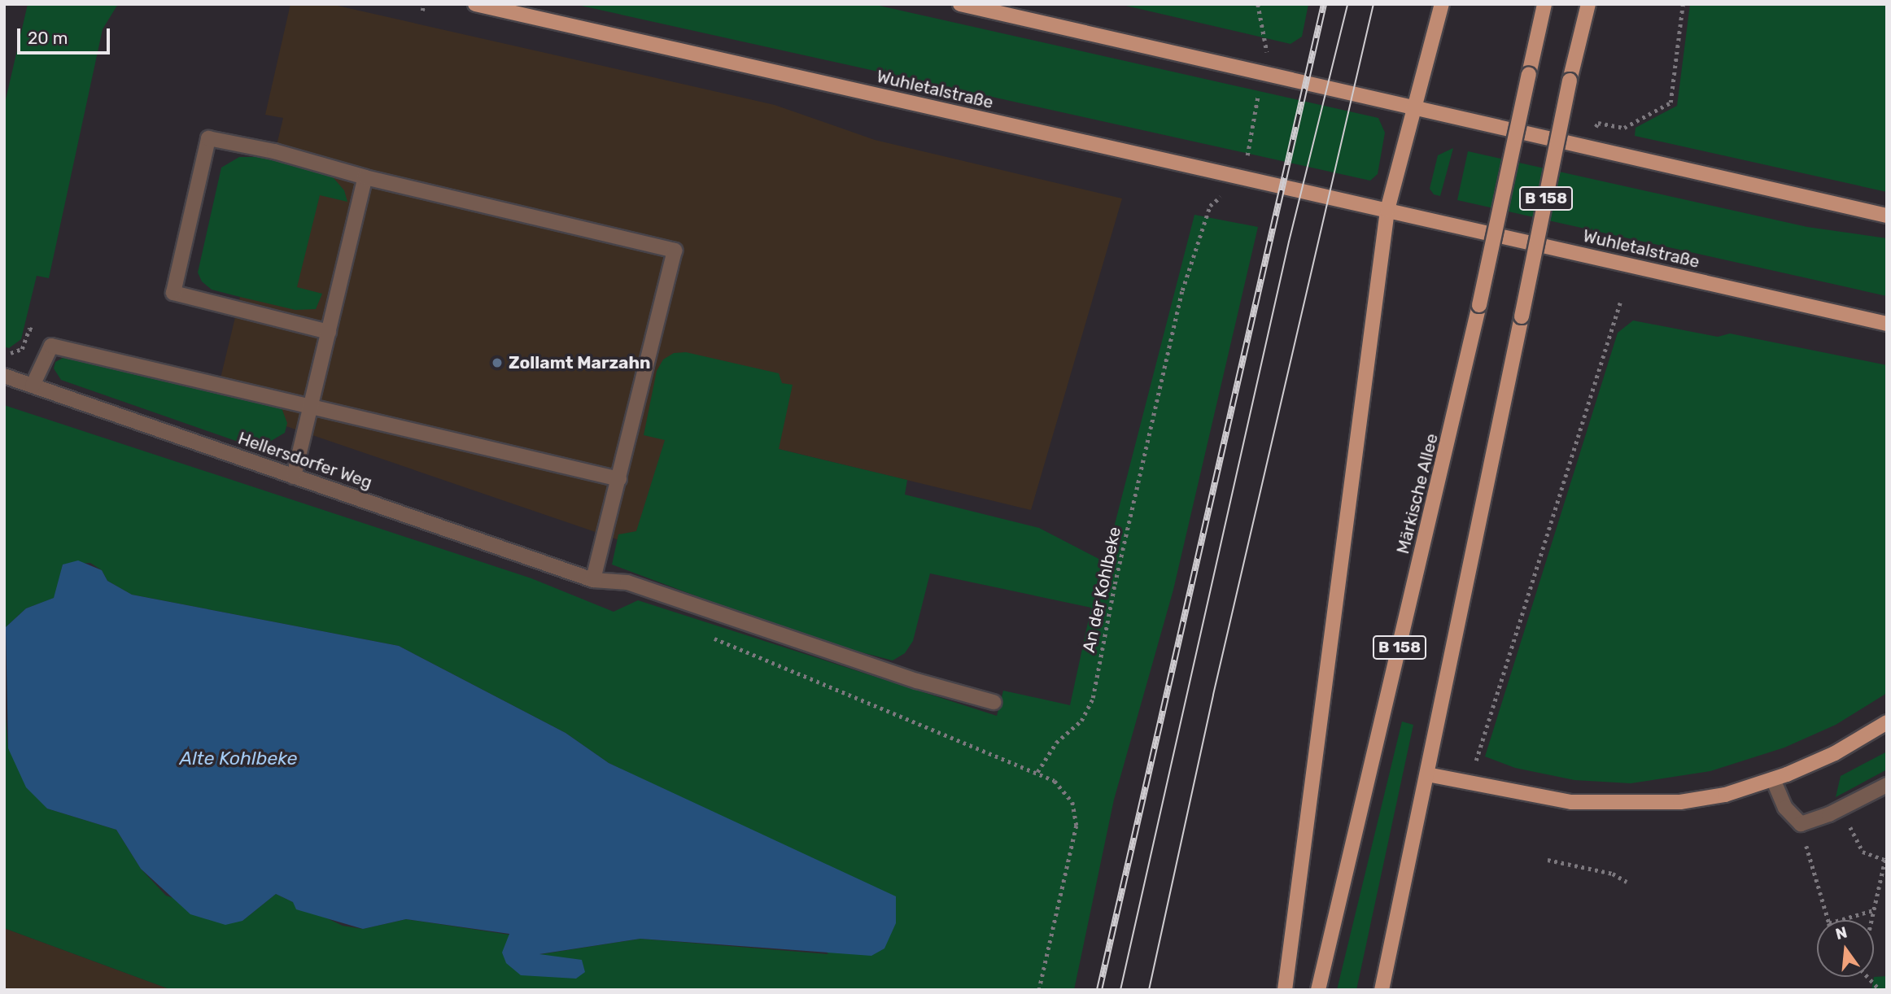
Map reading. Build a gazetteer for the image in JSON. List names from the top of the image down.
{
  "streets": {
    "main road": ["Wuhletalstraße", "B 158", "Märkische Allee"],
    "street": ["Hellersdorfer Weg"],
    "path": ["An der Kohlbeke"]
  },
  "crossings": [
    ["Wuhletalstraße", "An der Kohlbeke"]
  ],
  "water": ["Alte Kohlbeke"],
  "places": ["Zollamt Marzahn"],
  "scale_bar": "20 m",
  "north": "top"
}
